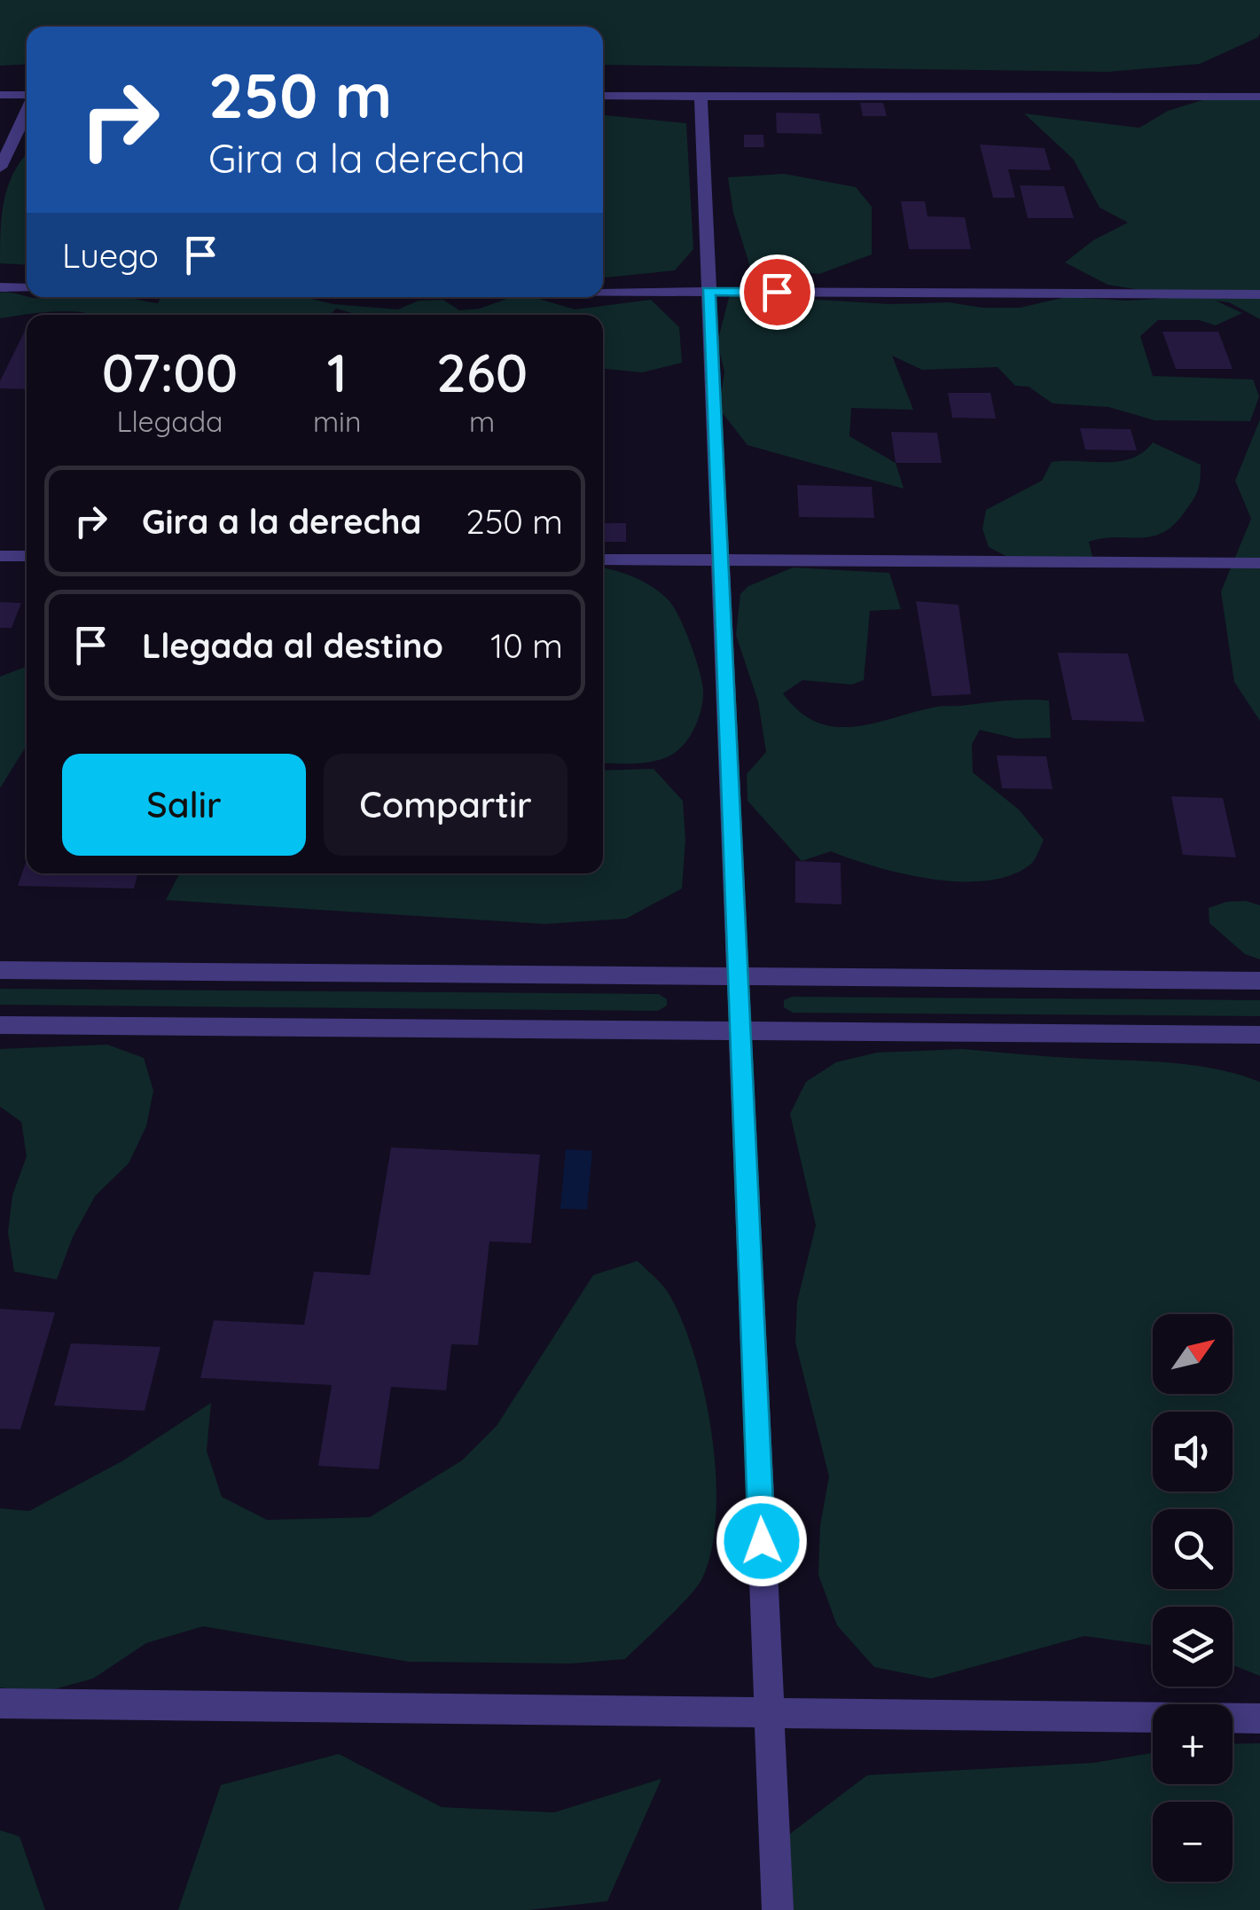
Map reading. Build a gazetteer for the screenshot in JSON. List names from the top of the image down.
{
  "north": "top right",
  "page": {
    "turn": ["250 m", "Gira a la derecha"],
    "then": "Luego",
    "eta": [
      "07:00",
      "Llegada",
      "1",
      "min",
      "260",
      "m"
    ],
    "list": [
      {
        "name": "Gira a la derecha",
        "value": "250 m"
      },
      {
        "name": "Llegada al destino",
        "value": "10 m"
      }
    ],
    "buttons": ["Salir", "Compartir"],
    "map_buttons": ["+", "−"]
  }
}
